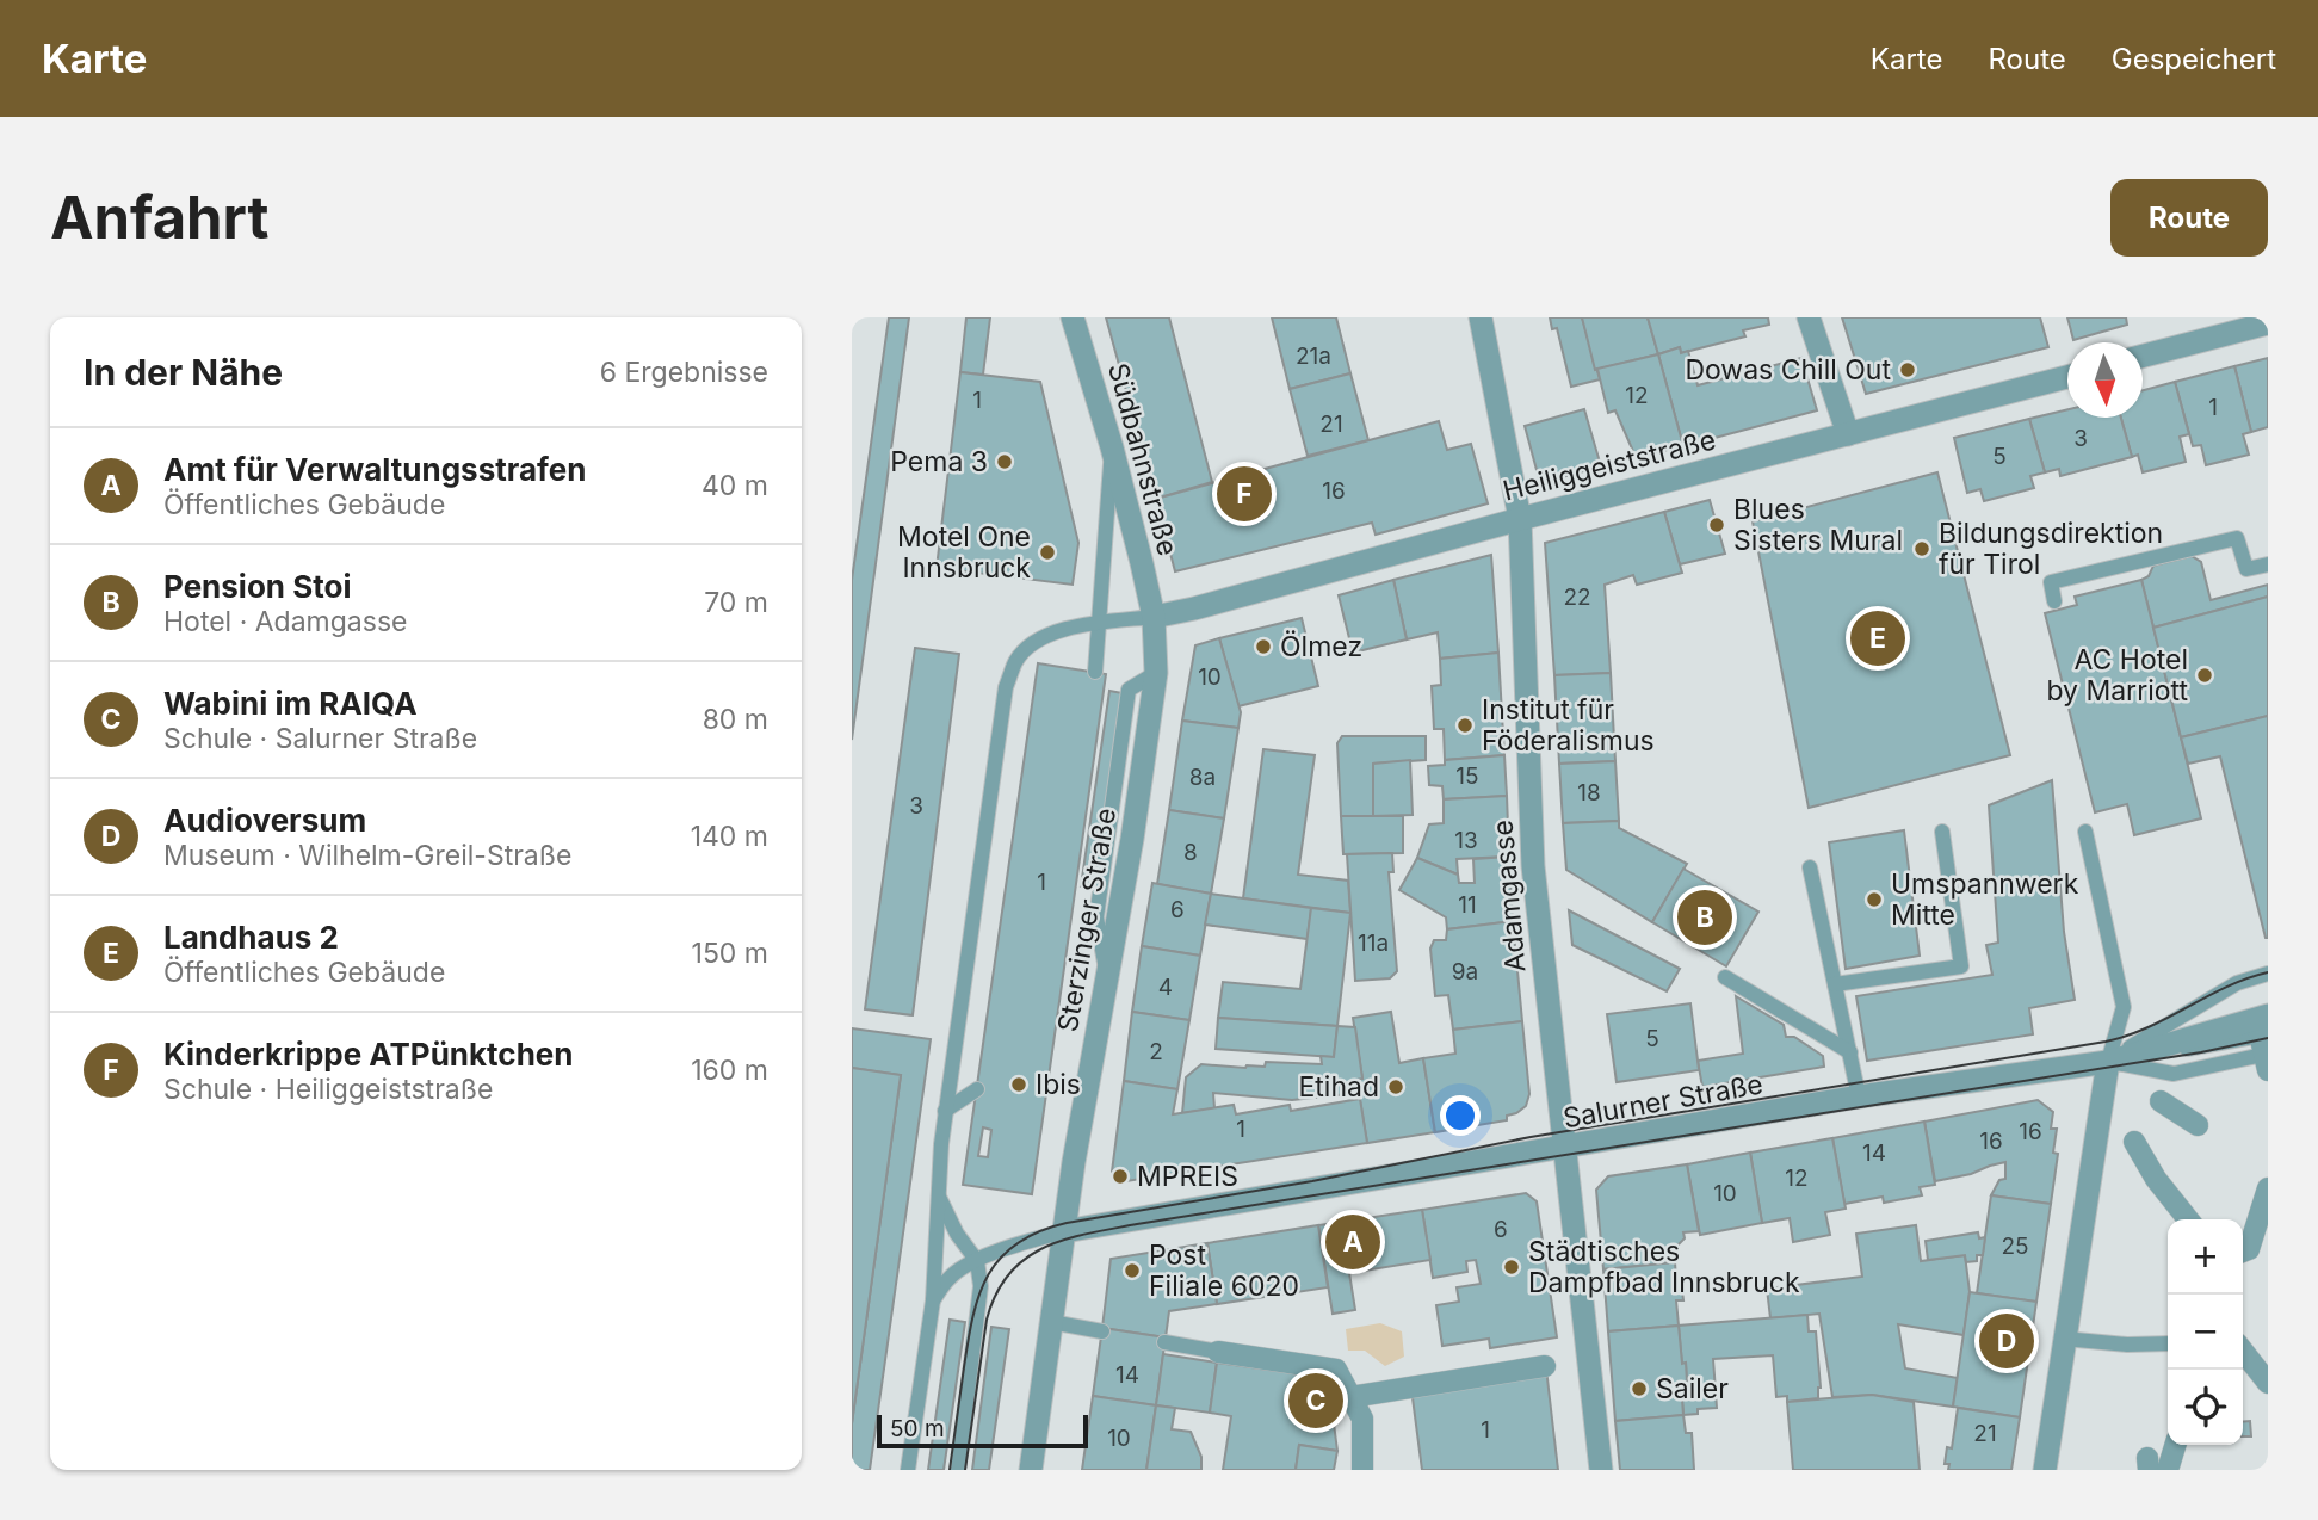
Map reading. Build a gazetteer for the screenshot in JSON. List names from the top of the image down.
{
  "streets": {
    "street": [
      "Südbahnstraße",
      "Heiliggeiststraße",
      "Adamgasse",
      "Sterzinger Straße",
      "Salurner Straße"
    ]
  },
  "crossings": [
    ["Südbahnstraße", "Heiliggeiststraße"],
    ["Südbahnstraße", "Sterzinger Straße"],
    ["Heiliggeiststraße", "Adamgasse"],
    ["Heiliggeiststraße", "Sterzinger Straße"],
    ["Adamgasse", "Salurner Straße"],
    ["Sterzinger Straße", "Salurner Straße"]
  ],
  "places": [
    "Dowas Chill Out",
    "Pema 3",
    "Blues Sisters Mural",
    "Bildungsdirektion für Tirol",
    "Motel One Innsbruck",
    "Ölmez",
    "AC Hotel by Marriott",
    "Institut für Föderalismus",
    "Umspannwerk Mitte",
    "Ibis",
    "Etihad",
    "MPREIS",
    "Städtisches Dampfbad Innsbruck",
    "Post Filiale 6020",
    "Sailer"
  ],
  "house_numbers": [
    "21a",
    "12",
    "1",
    "1",
    "21",
    "3",
    "5",
    "16",
    "22",
    "10",
    "15",
    "8a",
    "18",
    "3",
    "13",
    "8",
    "1",
    "11",
    "6",
    "11a",
    "9a",
    "4",
    "5",
    "2",
    "1",
    "16",
    "16",
    "14",
    "12",
    "10",
    "6",
    "25",
    "14",
    "1",
    "21",
    "10"
  ],
  "scale_bar": "50 m",
  "north": "bottom",
  "page": {
    "header": "Karte",
    "nav": ["Karte", "Route", "Gespeichert"],
    "buttons": "Route",
    "title": "Anfahrt",
    "heading": ["In der Nähe", "6 Ergebnisse"],
    "list": [
      {
        "mark": "A",
        "name": "Amt für Verwaltungsstrafen",
        "note": "Öffentliches Gebäude",
        "value": "40 m"
      },
      {
        "mark": "B",
        "name": "Pension Stoi",
        "note": "Hotel · Adamgasse",
        "value": "70 m"
      },
      {
        "mark": "C",
        "name": "Wabini im RAIQA",
        "note": "Schule · Salurner Straße",
        "value": "80 m"
      },
      {
        "mark": "D",
        "name": "Audioversum",
        "note": "Museum · Wilhelm-Greil-Straße",
        "value": "140 m"
      },
      {
        "mark": "E",
        "name": "Landhaus 2",
        "note": "Öffentliches Gebäude",
        "value": "150 m"
      },
      {
        "mark": "F",
        "name": "Kinderkrippe ATPünktchen",
        "note": "Schule · Heiliggeiststraße",
        "value": "160 m"
      }
    ],
    "pins": [
      "F",
      "E",
      "B",
      "A",
      "D",
      "C"
    ],
    "map_buttons": ["+", "−"],
    "scale": "50 m"
  }
}
